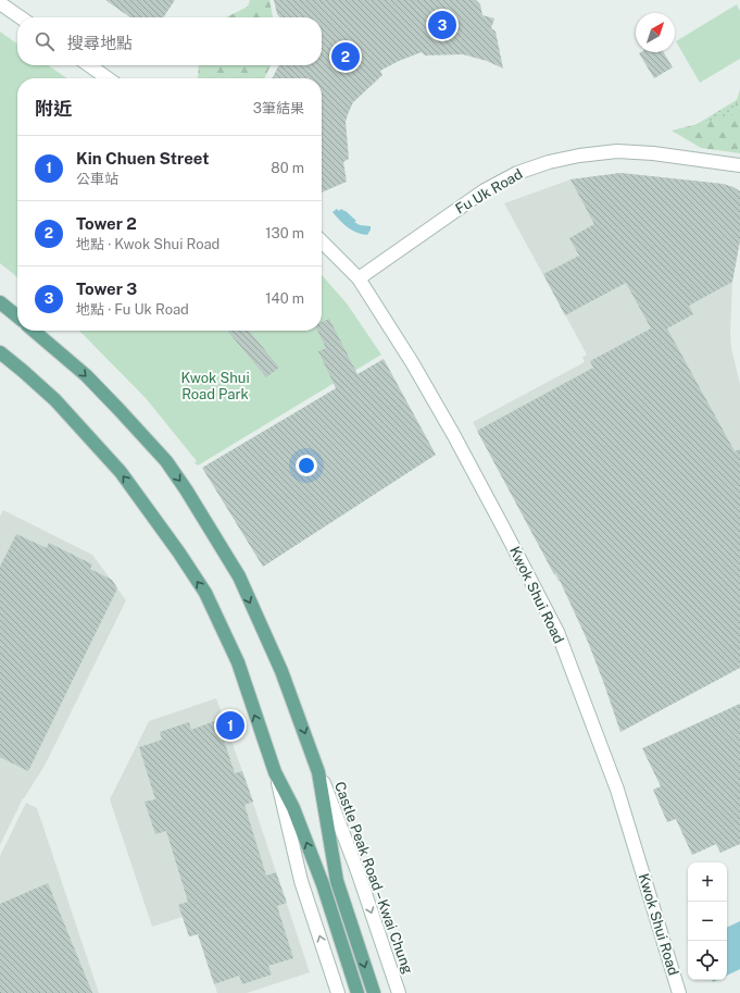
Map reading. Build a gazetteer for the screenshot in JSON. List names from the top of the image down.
{
  "streets": {
    "main road": ["Castle Peak Road – Kwai Chung"],
    "street": ["Fu Uk Road", "Kwok Shui Road"]
  },
  "crossings": [
    ["Fu Uk Road", "Kwok Shui Road"]
  ],
  "parks": ["Kwok Shui Road Park"],
  "north": "top right",
  "page": {
    "pins": ["3", "2", "1"],
    "search": "搜尋地點",
    "heading": ["附近", "3筆結果"],
    "list": [
      {
        "mark": "1",
        "name": "Kin Chuen Street",
        "note": "公車站",
        "value": "80 m"
      },
      {
        "mark": "2",
        "name": "Tower 2",
        "note": "地點 · Kwok Shui Road",
        "value": "130 m"
      },
      {
        "mark": "3",
        "name": "Tower 3",
        "note": "地點 · Fu Uk Road",
        "value": "140 m"
      }
    ],
    "map_buttons": ["+", "−"]
  }
}
